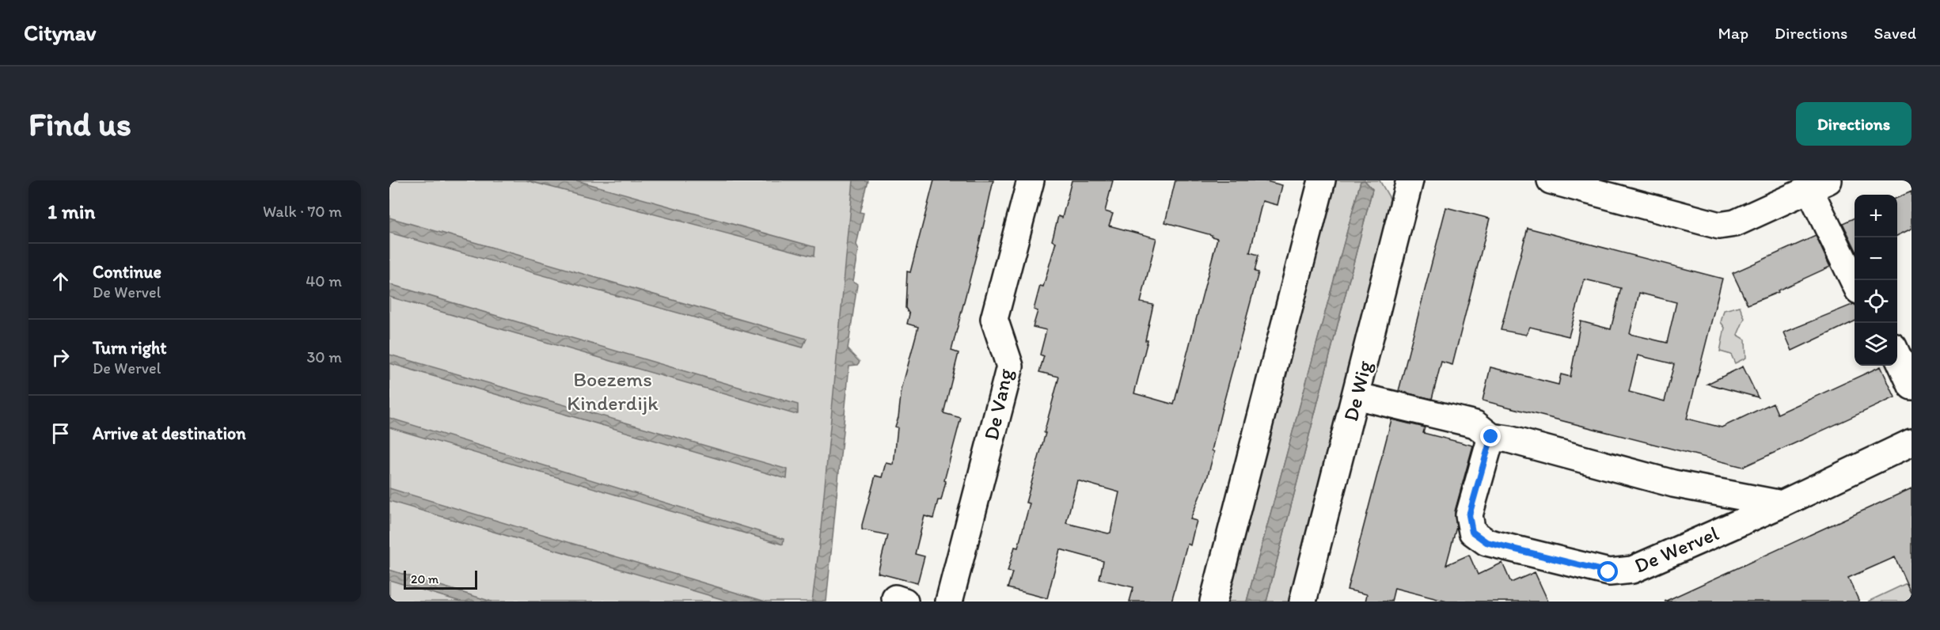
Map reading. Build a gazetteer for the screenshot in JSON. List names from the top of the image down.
{
  "streets": {
    "street": ["De Wig", "De Vang", "De Wervel"]
  },
  "crossings": [
    ["De Wig", "De Wervel"]
  ],
  "parks": ["Boezems Kinderdijk"],
  "scale_bar": "20 m",
  "page": {
    "header": "Citynav",
    "nav": ["Map", "Directions", "Saved"],
    "buttons": "Directions",
    "title": "Find us",
    "heading": ["1 min", "Walk · 70 m"],
    "map_buttons": ["+", "−"],
    "list": [
      ["Continue", "De Wervel", "40 m"],
      ["Turn right", "De Wervel", "30 m"],
      "Arrive at destination"
    ],
    "scale": "20 m"
  }
}
